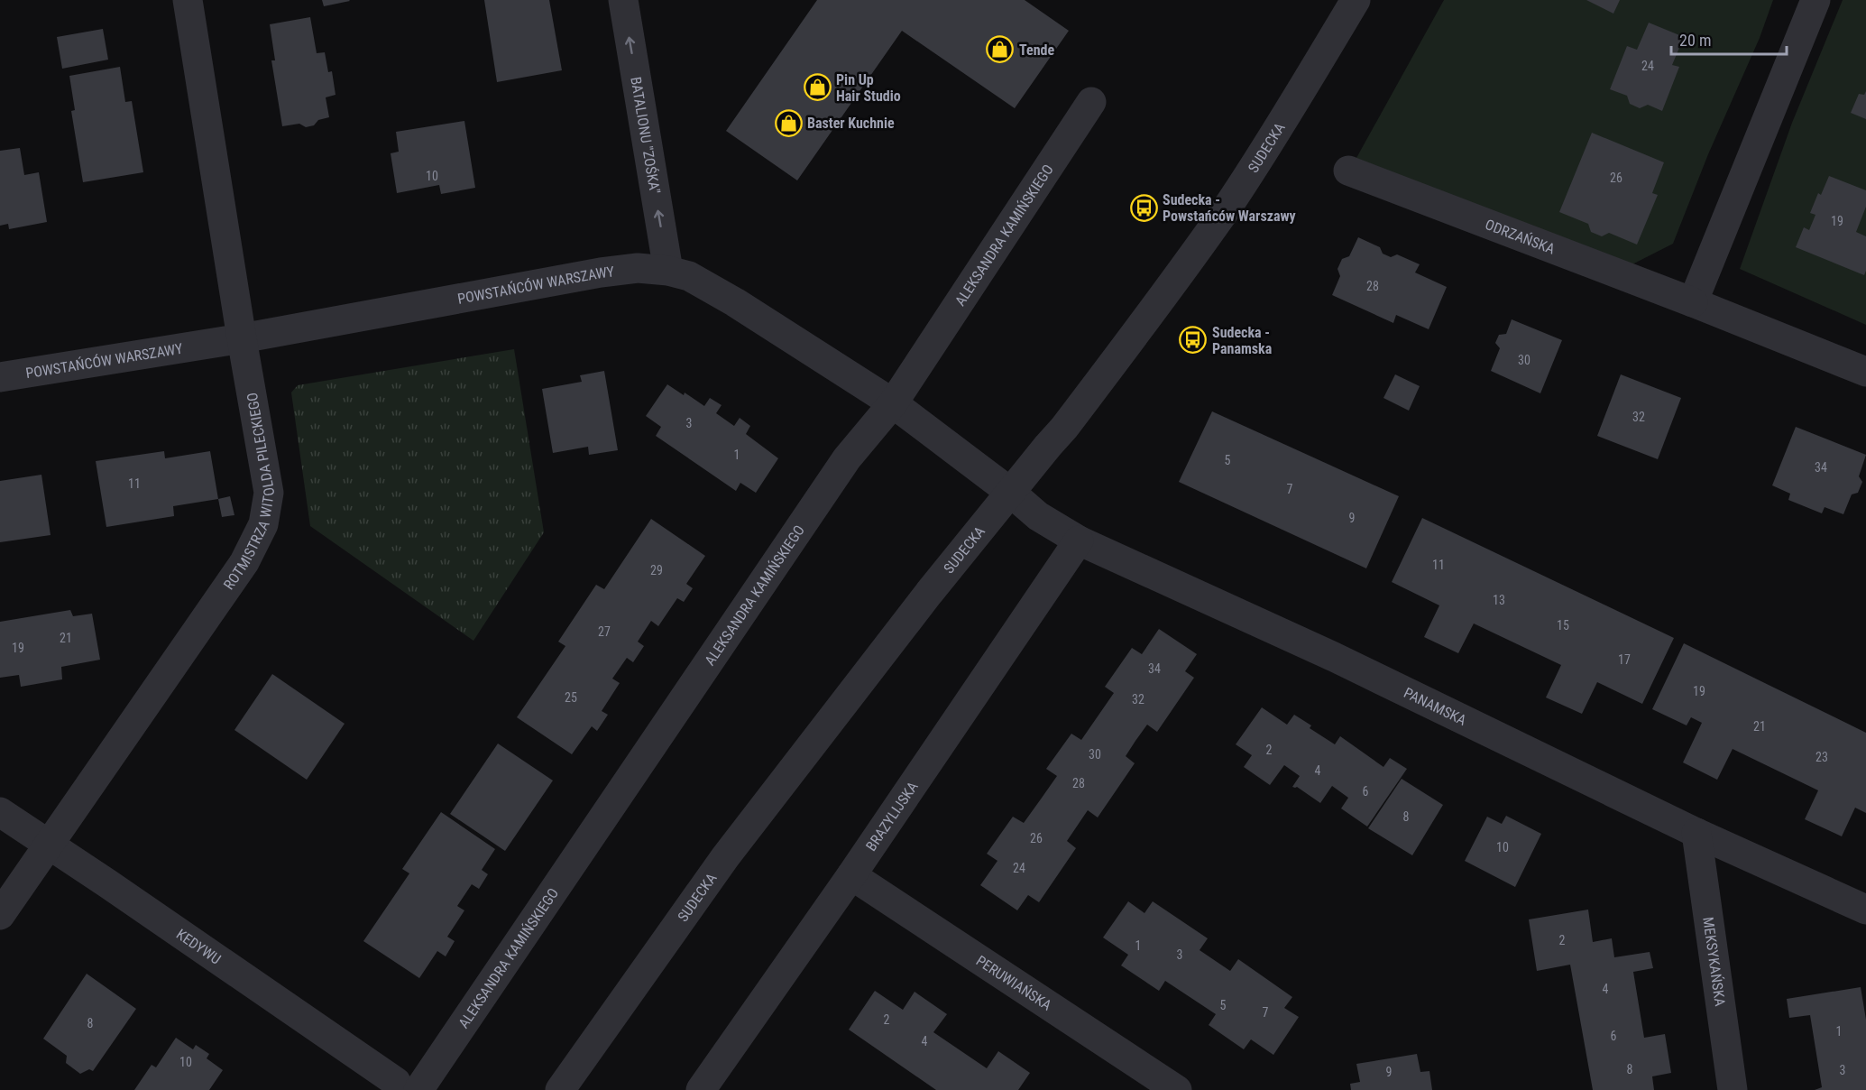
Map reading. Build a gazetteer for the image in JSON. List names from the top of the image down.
{
  "streets": {
    "street": [
      "BATALIONU \"ZOŚKA\"",
      "SUDECKA",
      "ALEKSANDRA KAMIŃSKIEGO",
      "ODRZAŃSKA",
      "POWSTAŃCÓW WARSZAWY",
      "ROTMISTRZA WITOLDA PILECKIEGO",
      "PANAMSKA",
      "BRAZYLIJSKA",
      "KEDYWU",
      "MEKSYKAŃSKA",
      "PERUWIAŃSKA"
    ]
  },
  "crossings": [
    ["BATALIONU \"ZOŚKA\"", "POWSTAŃCÓW WARSZAWY"],
    ["SUDECKA", "POWSTAŃCÓW WARSZAWY"],
    ["SUDECKA", "PANAMSKA"],
    ["ALEKSANDRA KAMIŃSKIEGO", "POWSTAŃCÓW WARSZAWY"],
    ["ALEKSANDRA KAMIŃSKIEGO", "KEDYWU"],
    ["POWSTAŃCÓW WARSZAWY", "ROTMISTRZA WITOLDA PILECKIEGO"],
    ["POWSTAŃCÓW WARSZAWY", "PANAMSKA"],
    ["ROTMISTRZA WITOLDA PILECKIEGO", "KEDYWU"],
    ["PANAMSKA", "BRAZYLIJSKA"],
    ["PANAMSKA", "MEKSYKAŃSKA"],
    ["BRAZYLIJSKA", "PERUWIAŃSKA"]
  ],
  "one_way": ["BATALIONU \"ZOŚKA\""],
  "places": {
    "shop": ["Tende", "Pin Up Hair Studio", "Baster Kuchnie"],
    "bus stop": ["Sudecka - Powstańców Warszawy", "Sudecka - Panamska"]
  },
  "house_numbers": [
    "24",
    "10",
    "26",
    "19",
    "28",
    "30",
    "32",
    "3",
    "1",
    "5",
    "34",
    "11",
    "7",
    "9",
    "11",
    "29",
    "13",
    "15",
    "27",
    "21",
    "19",
    "17",
    "34",
    "19",
    "25",
    "32",
    "21",
    "2",
    "30",
    "23",
    "4",
    "28",
    "6",
    "8",
    "26",
    "10",
    "24",
    "2",
    "1",
    "3",
    "4",
    "5",
    "7",
    "2",
    "8",
    "1",
    "6",
    "4",
    "10",
    "8",
    "3",
    "9"
  ],
  "scale_bar": "20 m"
}
